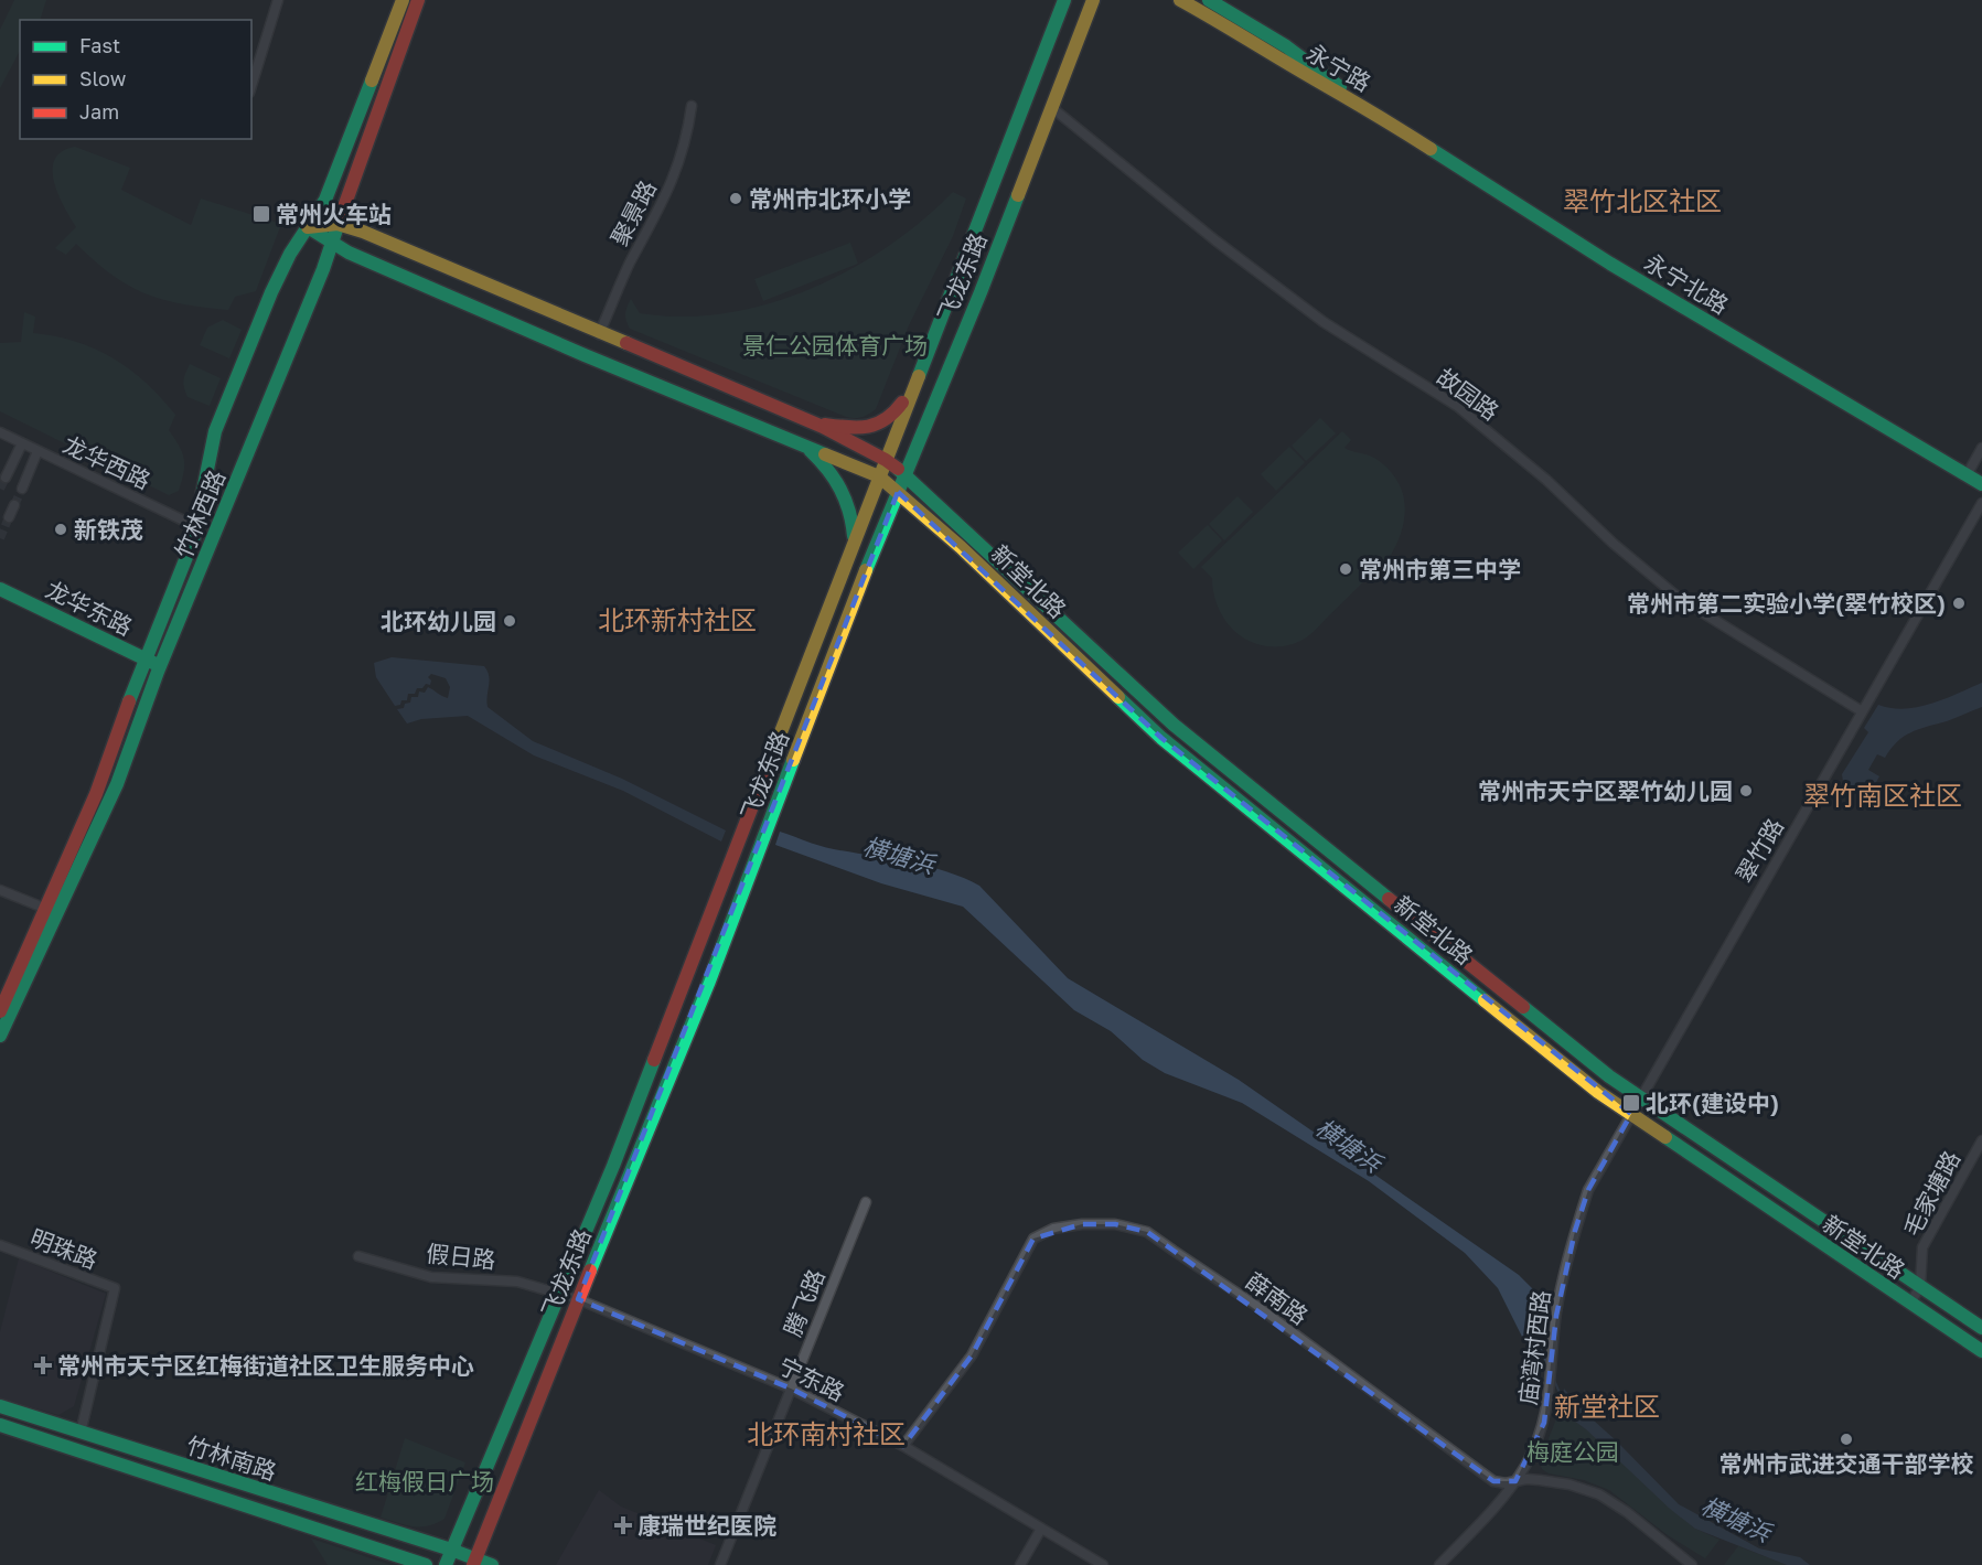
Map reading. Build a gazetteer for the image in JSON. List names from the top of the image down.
{
  "streets": {
    "main road": [
      "永宁路",
      "飞龙东路",
      "永宁北路",
      "竹林西路",
      "新堂北路",
      "龙华东路",
      "竹林南路"
    ],
    "street": [
      "聚景路",
      "故园路",
      "龙华西路",
      "翠竹路",
      "毛家塘路",
      "明珠路",
      "假日路",
      "薛南路",
      "腾飞路",
      "庙湾村西路",
      "宁东路"
    ]
  },
  "crossings": [
    ["永宁路", "永宁北路"],
    ["飞龙东路", "故园路"],
    ["飞龙东路", "新堂北路"],
    ["飞龙东路", "假日路"],
    ["飞龙东路", "宁东路"],
    ["飞龙东路", "竹林南路"],
    ["故园路", "翠竹路"],
    ["龙华西路", "竹林西路"],
    ["竹林西路", "新堂北路"],
    ["竹林西路", "龙华东路"],
    ["新堂北路", "翠竹路"],
    ["新堂北路", "毛家塘路"],
    ["新堂北路", "庙湾村西路"],
    ["翠竹路", "庙湾村西路"],
    ["明珠路", "竹林南路"],
    ["假日路", "宁东路"],
    ["薛南路", "庙湾村西路"],
    ["薛南路", "宁东路"],
    ["腾飞路", "宁东路"]
  ],
  "districts": [
    "翠竹北区社区",
    "北环新村社区",
    "翠竹南区社区",
    "新堂社区",
    "北环南村社区"
  ],
  "water": ["横塘浜"],
  "parks": ["景仁公园体育广场", "梅庭公园", "红梅假日广场"],
  "places": {
    "other": [
      "常州市北环小学",
      "新铁茂",
      "常州市第三中学",
      "常州市第二实验小学(翠竹校区)",
      "北环幼儿园",
      "常州市天宁区翠竹幼儿园",
      "常州市武进交通干部学校"
    ],
    "transit": ["常州火车站", "北环(建设中)"],
    "health": ["常州市天宁区红梅街道社区卫生服务中心", "康瑞世纪医院"]
  },
  "legend": ["Fast", "Slow", "Jam"]
}
